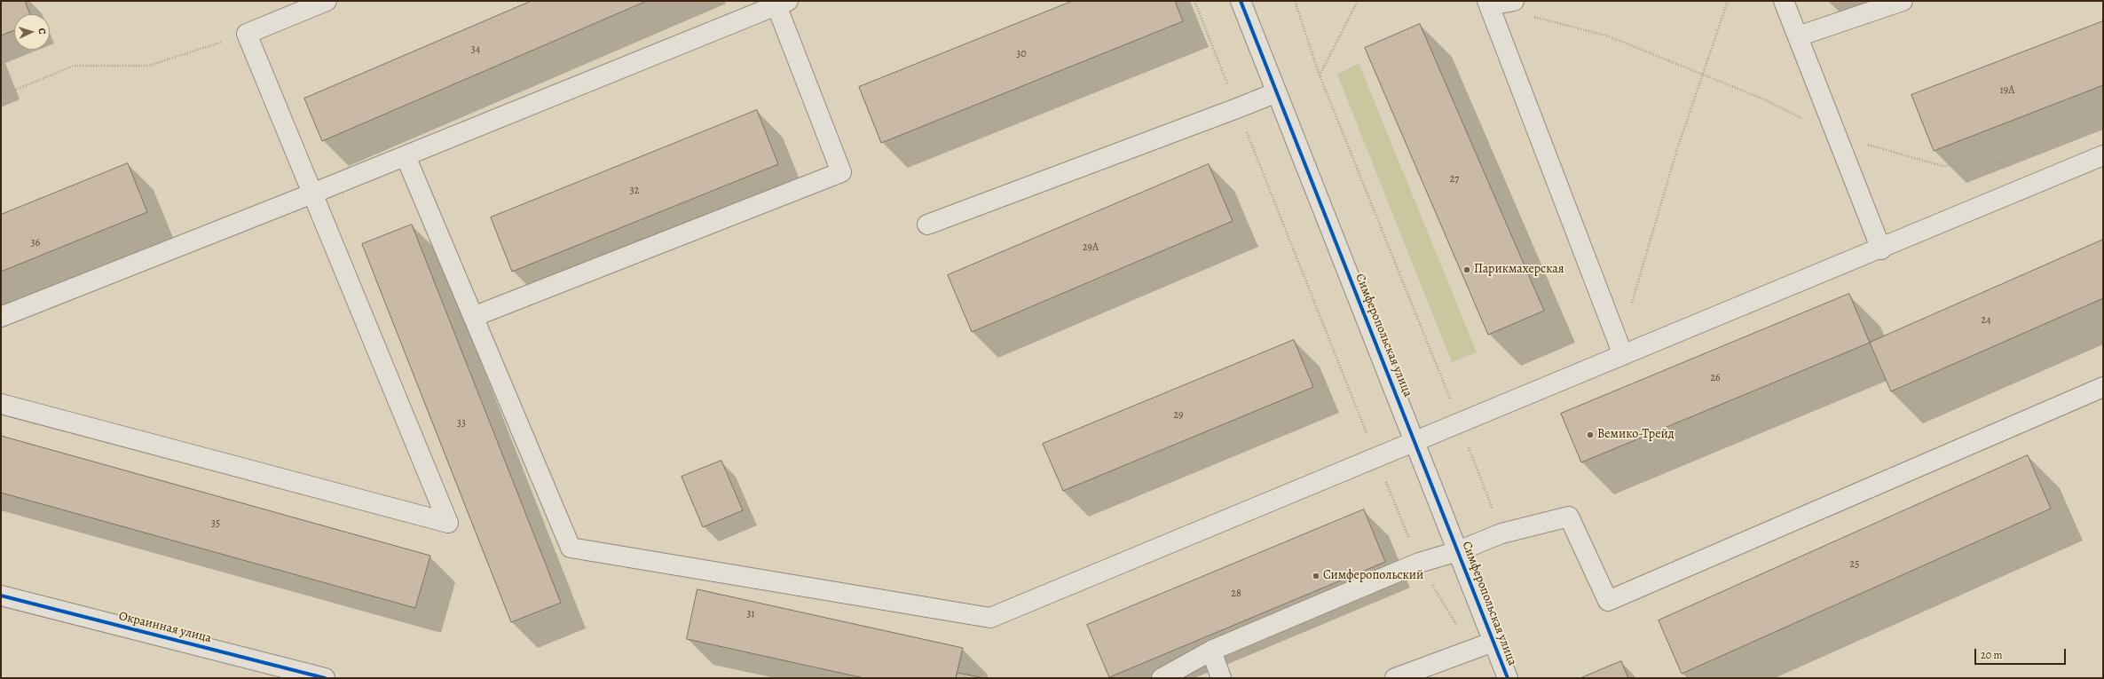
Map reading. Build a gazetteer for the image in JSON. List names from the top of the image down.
{
  "streets": {
    "street": ["Симферопольская улица", "Окраинная улица"]
  },
  "places": ["Парикмахерская", "Вемико-Трейд", "Симферопольский"],
  "house_numbers": [
    "34",
    "30",
    "19А",
    "27",
    "32",
    "36",
    "29А",
    "24",
    "26",
    "29",
    "33",
    "35",
    "25",
    "28",
    "31"
  ],
  "scale_bar": "20 m",
  "north": "right"
}
